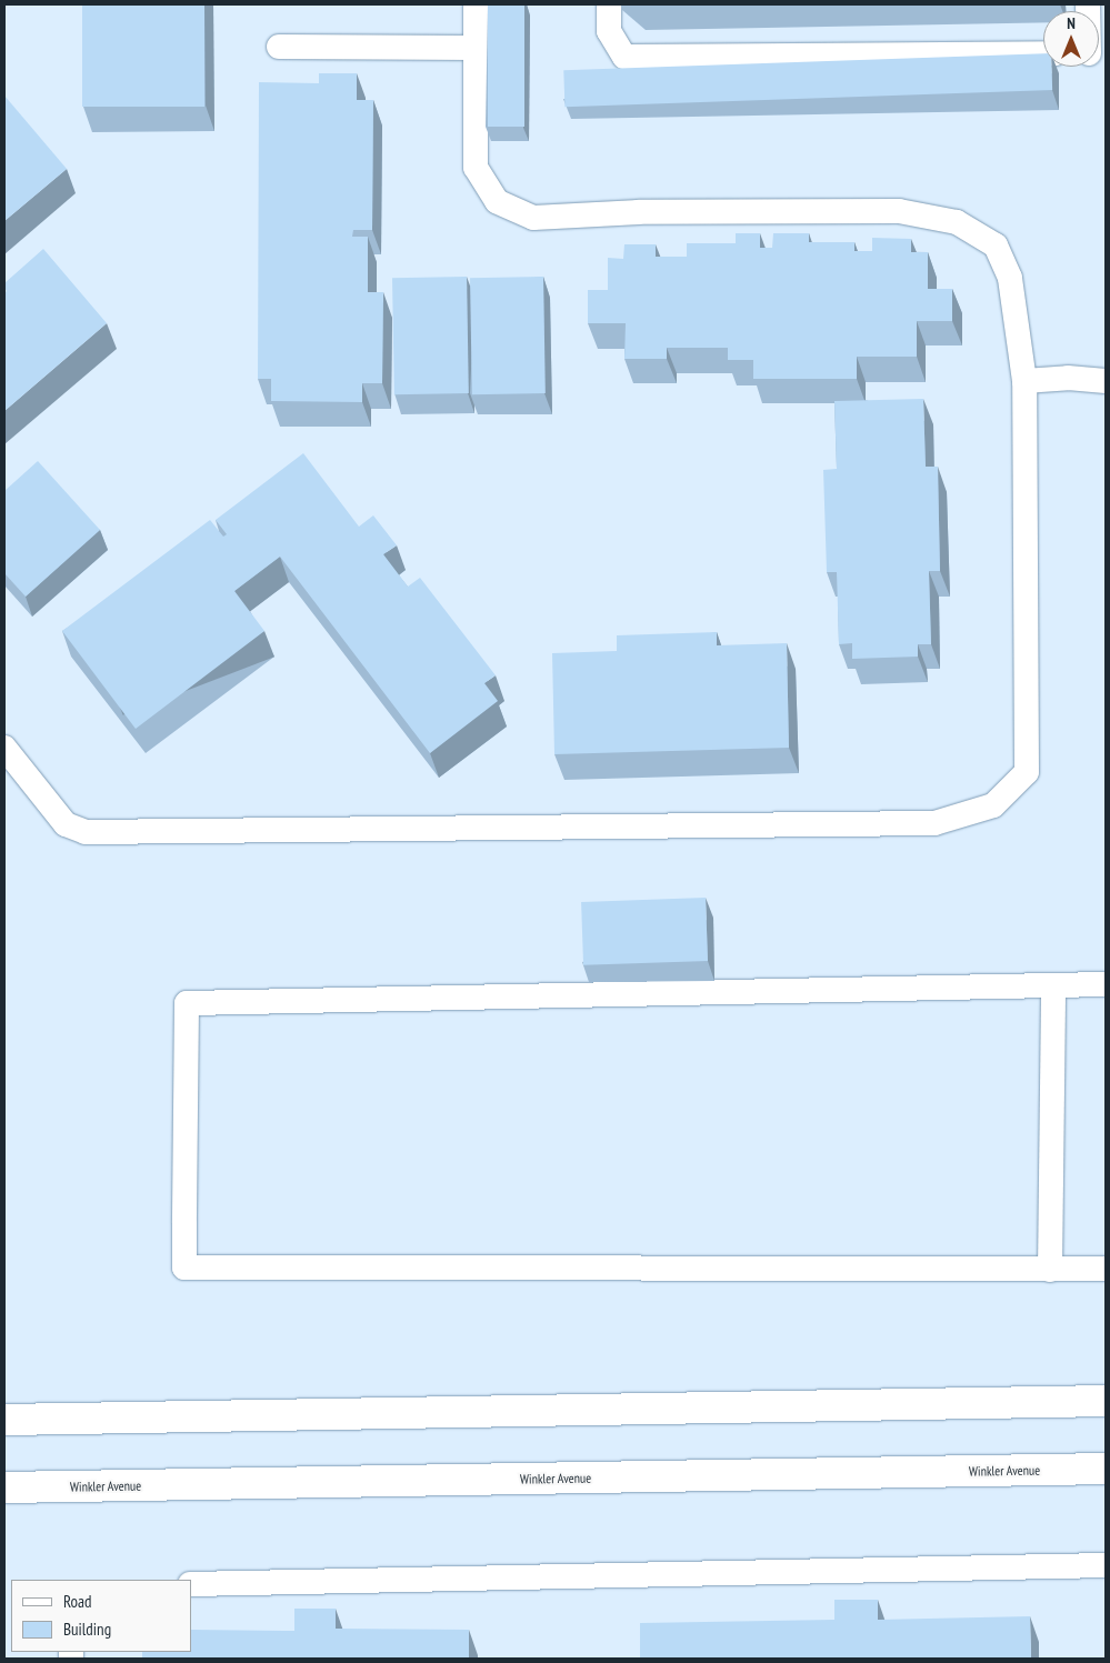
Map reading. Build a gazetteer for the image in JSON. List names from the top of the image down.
{
  "streets": {
    "street": ["Winkler Avenue"]
  },
  "legend": ["Road", "Building"],
  "north": "top"
}
